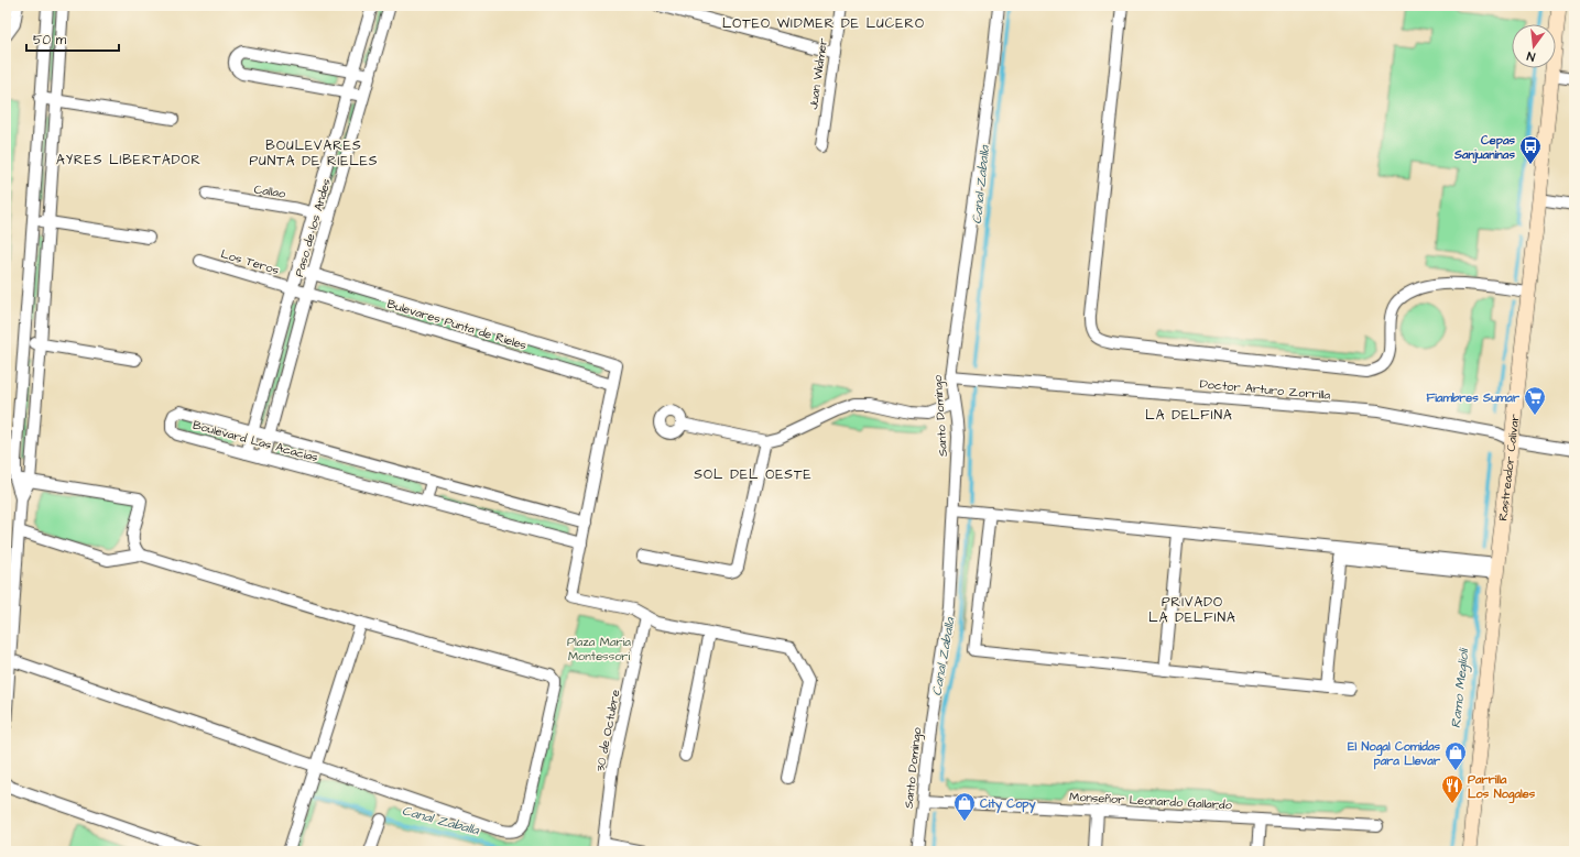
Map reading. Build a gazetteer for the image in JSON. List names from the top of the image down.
{
  "streets": {
    "main road": ["Rastreador Calivar"],
    "street": [
      "Juan Widmer",
      "Callao",
      "Paso de los Andes",
      "Los Teros",
      "Bulevares Punta de Rieles",
      "Doctor Arturo Zorrilla",
      "Santo Domingo",
      "Boulevard Las Acacias",
      "30 de Octubre",
      "Monseñor Leonardo Gallardo"
    ]
  },
  "crossings": [
    ["Callao", "Paso de los Andes"],
    ["Paso de los Andes", "Los Teros"],
    ["Paso de los Andes", "Bulevares Punta de Rieles"],
    ["Paso de los Andes", "Boulevard Las Acacias"],
    ["Los Teros", "Bulevares Punta de Rieles"],
    ["Doctor Arturo Zorrilla", "Santo Domingo"],
    ["Doctor Arturo Zorrilla", "Rastreador Calivar"],
    ["Santo Domingo", "Monseñor Leonardo Gallardo"]
  ],
  "districts": [
    "LOTEO WIDMER DE LUCERO",
    "BOULEVARES PUNTA DE RIELES",
    "AYRES LIBERTADOR",
    "LA DELFINA",
    "SOL DEL OESTE",
    "PRIVADO LA DELFINA"
  ],
  "water": ["Canal Zaballa", "Ramo Meglioli"],
  "parks": ["Plaza Maria Montessori"],
  "places": {
    "bus stop": ["Cepas Sanjuaninas"],
    "supermarket": ["Fiambres Sumar"],
    "shop": ["El Nogal Comidas para Llevar", "City Copy"],
    "restaurant": ["Parrilla Los Nogales"]
  },
  "scale_bar": "50 m",
  "north": "bottom"
}
